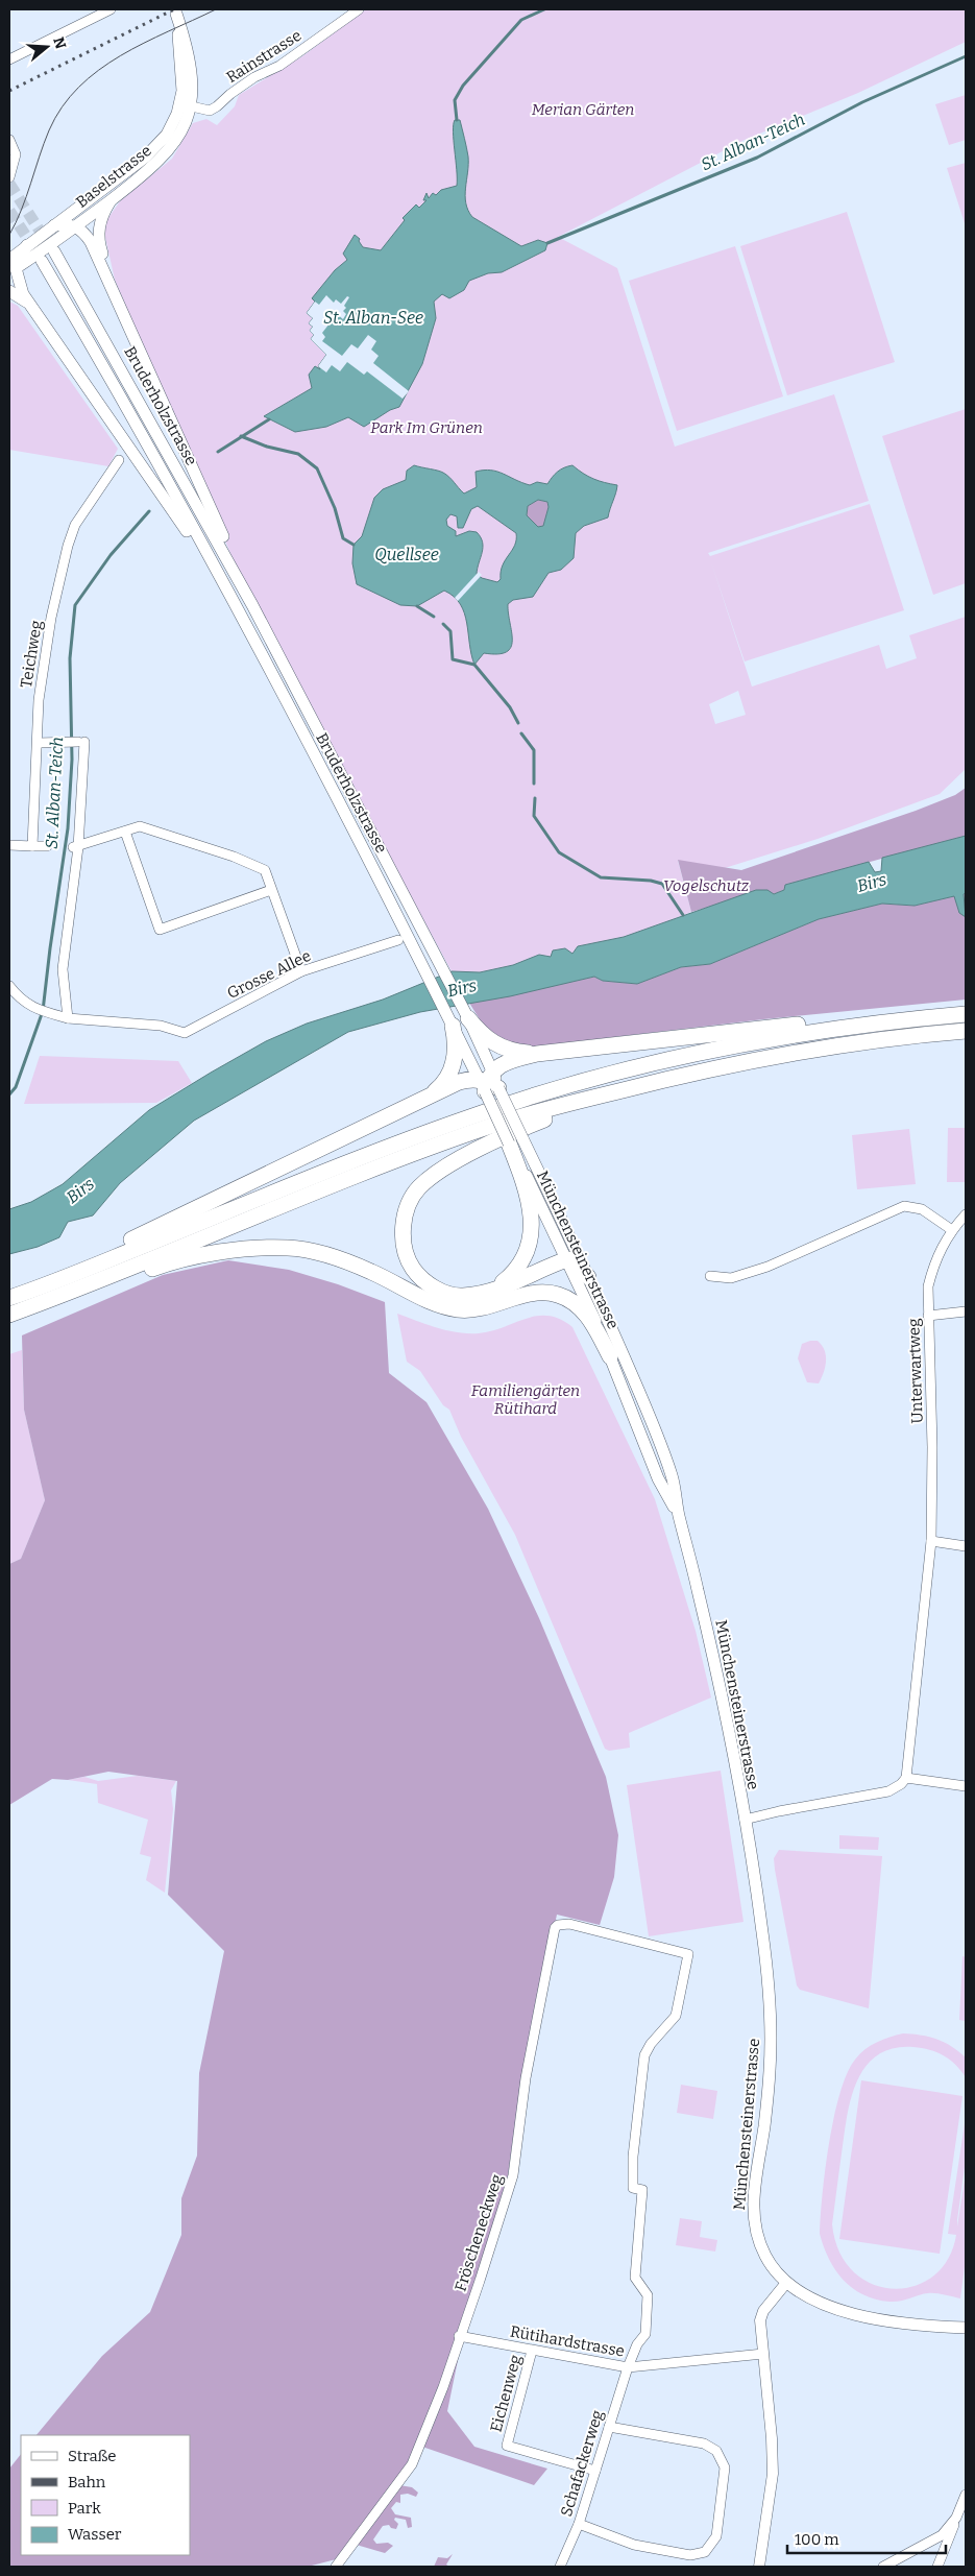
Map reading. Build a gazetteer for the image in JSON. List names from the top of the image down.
{
  "streets": {
    "main road": ["Baselstrasse", "Bruderholzstrasse", "Münchensteinerstrasse"],
    "street": [
      "Rainstrasse",
      "Teichweg",
      "Grosse Allee",
      "Unterwartweg",
      "Fröscheneckweg",
      "Rütihardstrasse",
      "Eichenweg",
      "Schafackerweg"
    ]
  },
  "crossings": [
    ["Rainstrasse", "Baselstrasse"],
    ["Baselstrasse", "Bruderholzstrasse"],
    ["Fröscheneckweg", "Rütihardstrasse"],
    ["Fröscheneckweg", "Schafackerweg"],
    ["Rütihardstrasse", "Eichenweg"],
    ["Rütihardstrasse", "Schafackerweg"],
    ["Eichenweg", "Schafackerweg"]
  ],
  "water": [
    "St. Alban-Teich",
    "St. Alban-See",
    "Quellsee",
    "Birs"
  ],
  "parks": [
    "Merian Gärten",
    "Park Im Grünen",
    "Vogelschutz",
    "Familiengärten Rütihard"
  ],
  "legend": [
    "Straße",
    "Bahn",
    "Park",
    "Wasser"
  ],
  "scale_bar": "100 m",
  "north": "right"
}
